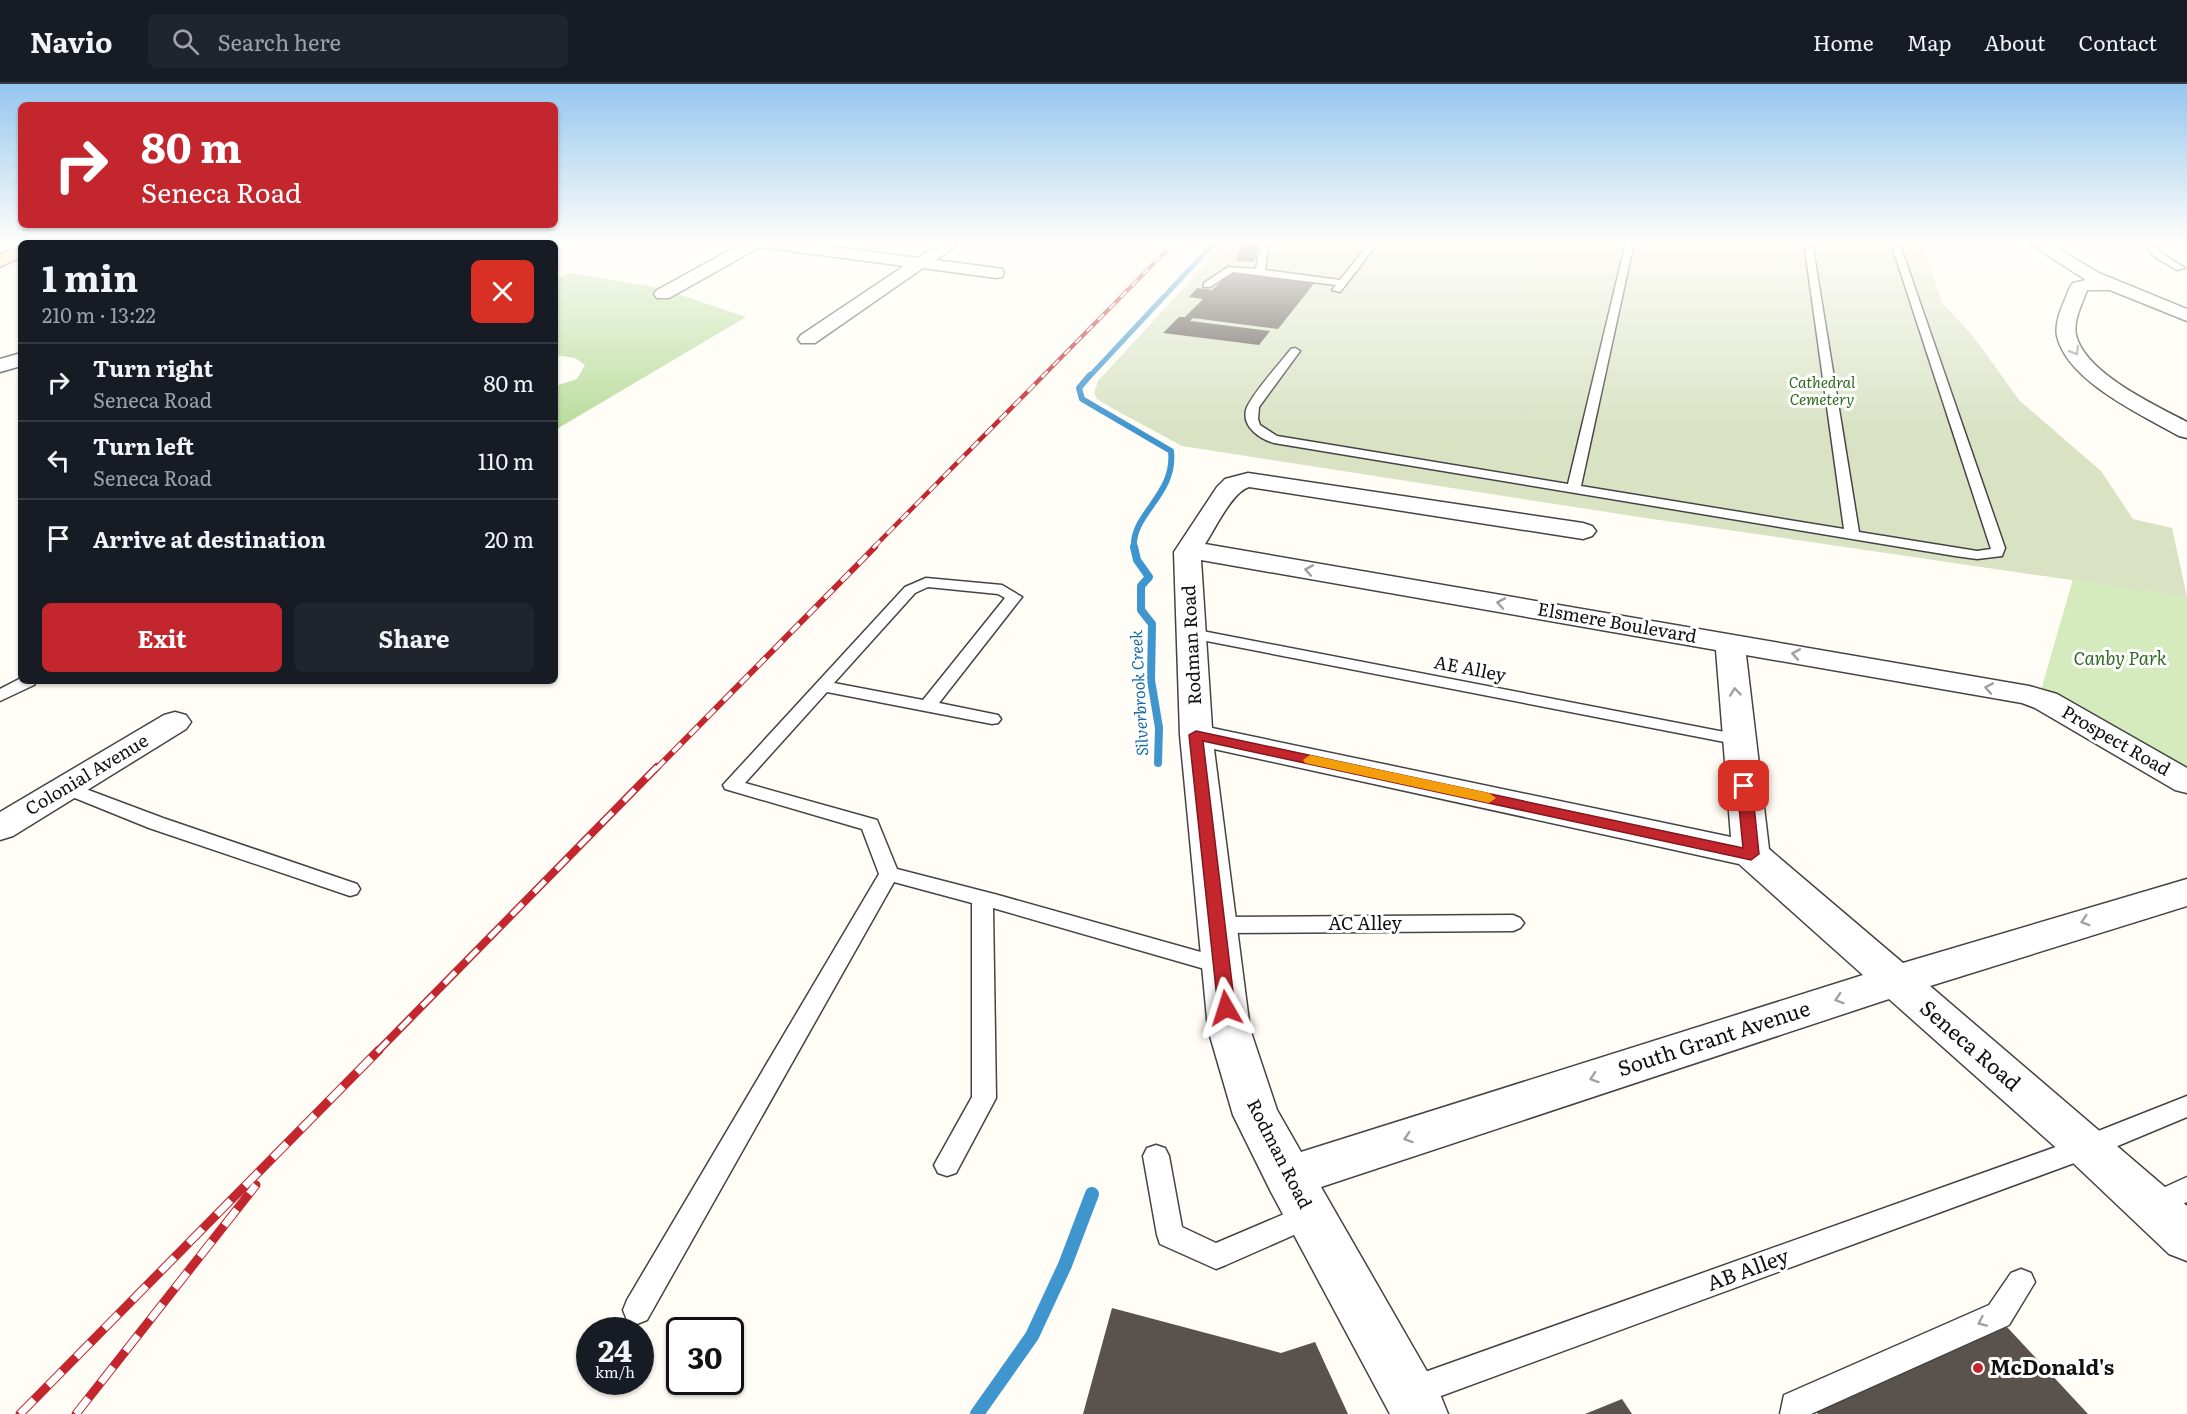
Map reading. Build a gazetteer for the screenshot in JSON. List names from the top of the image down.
{
  "streets": {
    "street": [
      "Elsmere Boulevard",
      "Rodman Road",
      "Prospect Road",
      "Colonial Avenue",
      "South Grant Avenue",
      "Seneca Road"
    ],
    "lane": ["AE Alley", "AC Alley", "AB Alley"]
  },
  "crossings": [
    ["Elsmere Boulevard", "Rodman Road"],
    ["Elsmere Boulevard", "Prospect Road"],
    ["Rodman Road", "AE Alley"],
    ["Rodman Road", "AC Alley"],
    ["Rodman Road", "South Grant Avenue"],
    ["Rodman Road", "Seneca Road"],
    ["Rodman Road", "AB Alley"],
    ["South Grant Avenue", "Seneca Road"],
    ["Seneca Road", "AB Alley"]
  ],
  "one_way": ["Elsmere Boulevard", "South Grant Avenue"],
  "water": ["Silverbrook Creek"],
  "parks": ["Cathedral Cemetery", "Canby Park"],
  "places": ["McDonald's"],
  "page": {
    "header": "Navio",
    "search": "Search here",
    "nav": [
      "Home",
      "Map",
      "About",
      "Contact"
    ],
    "turn": ["80 m", "Seneca Road"],
    "heading": ["1 min", "210 m · 13:22"],
    "list": [
      {
        "name": "Turn right",
        "note": "Seneca Road",
        "value": "80 m"
      },
      {
        "name": "Turn left",
        "note": "Seneca Road",
        "value": "110 m"
      },
      {
        "name": "Arrive at destination",
        "value": "20 m"
      }
    ],
    "buttons": ["Exit", "Share"],
    "speed": "24 km/h",
    "limit": "30"
  }
}
